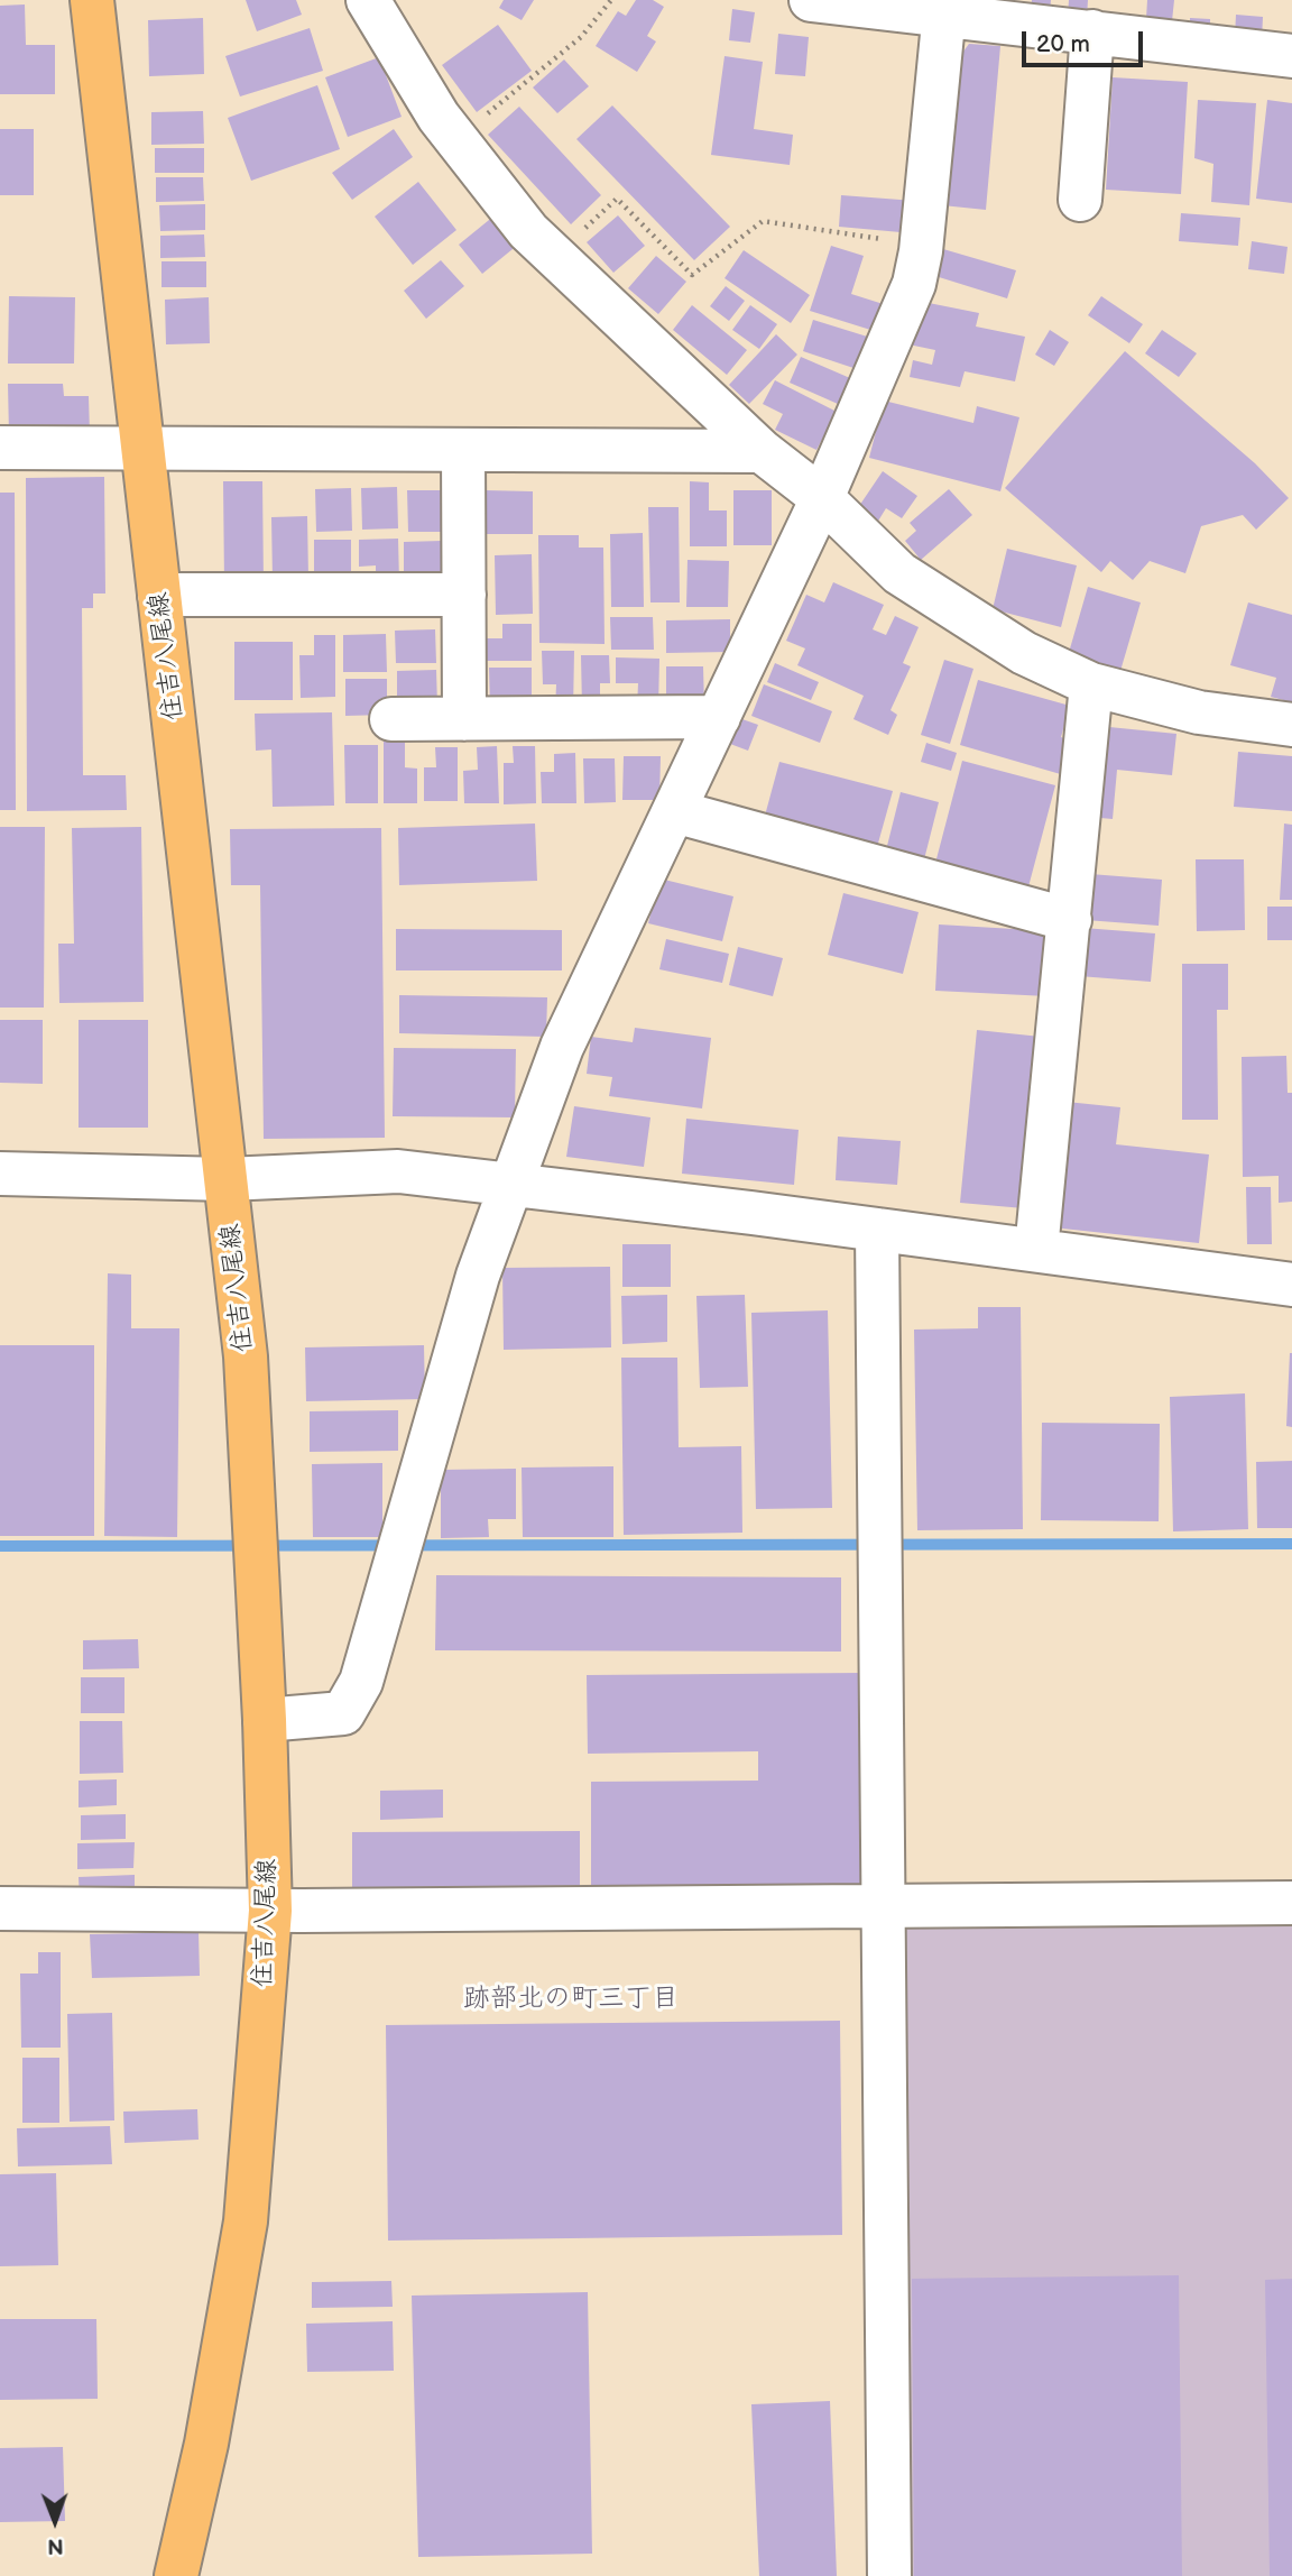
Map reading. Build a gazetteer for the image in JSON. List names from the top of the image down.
{
  "streets": {
    "main road": ["住吉八尾線"]
  },
  "districts": ["跡部北の町三丁目"],
  "scale_bar": "20 m",
  "north": "bottom"
}
